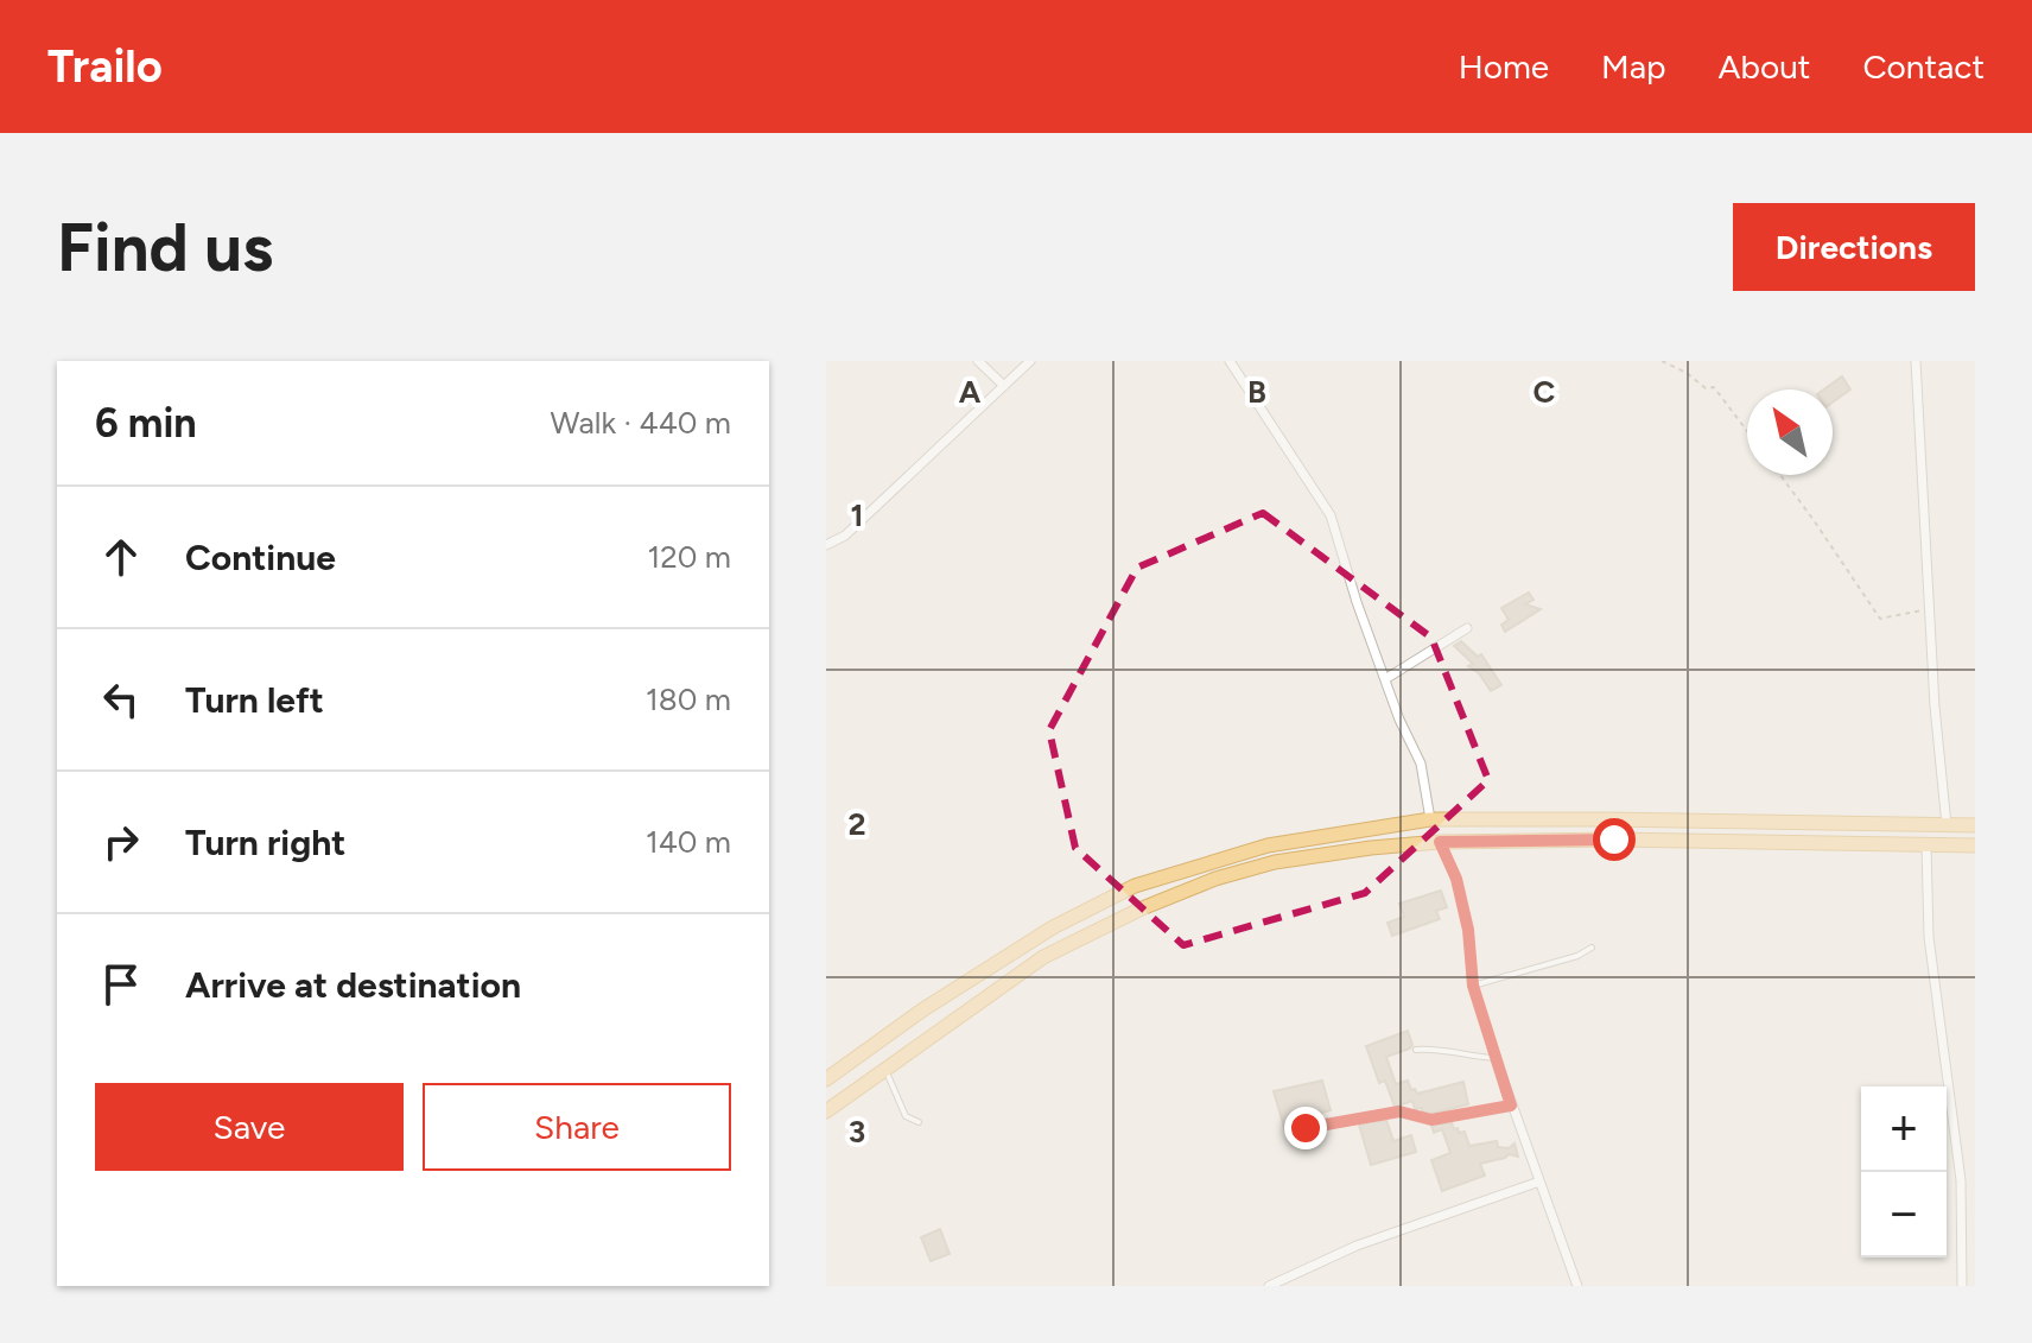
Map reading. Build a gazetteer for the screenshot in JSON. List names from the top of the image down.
{
  "north": "top left",
  "page": {
    "header": "Trailo",
    "nav": [
      "Home",
      "Map",
      "About",
      "Contact"
    ],
    "buttons": [
      "Directions",
      ["Save", "Share"]
    ],
    "title": "Find us",
    "heading": ["6 min", "Walk · 440 m"],
    "list": [
      ["Continue", "120 m"],
      ["Turn left", "180 m"],
      ["Turn right", "140 m"],
      "Arrive at destination"
    ],
    "map_buttons": ["+", "−"]
  },
  "grid": {
    "columns": ["A", "B", "C"],
    "rows": ["1", "2", "3"]
  }
}
